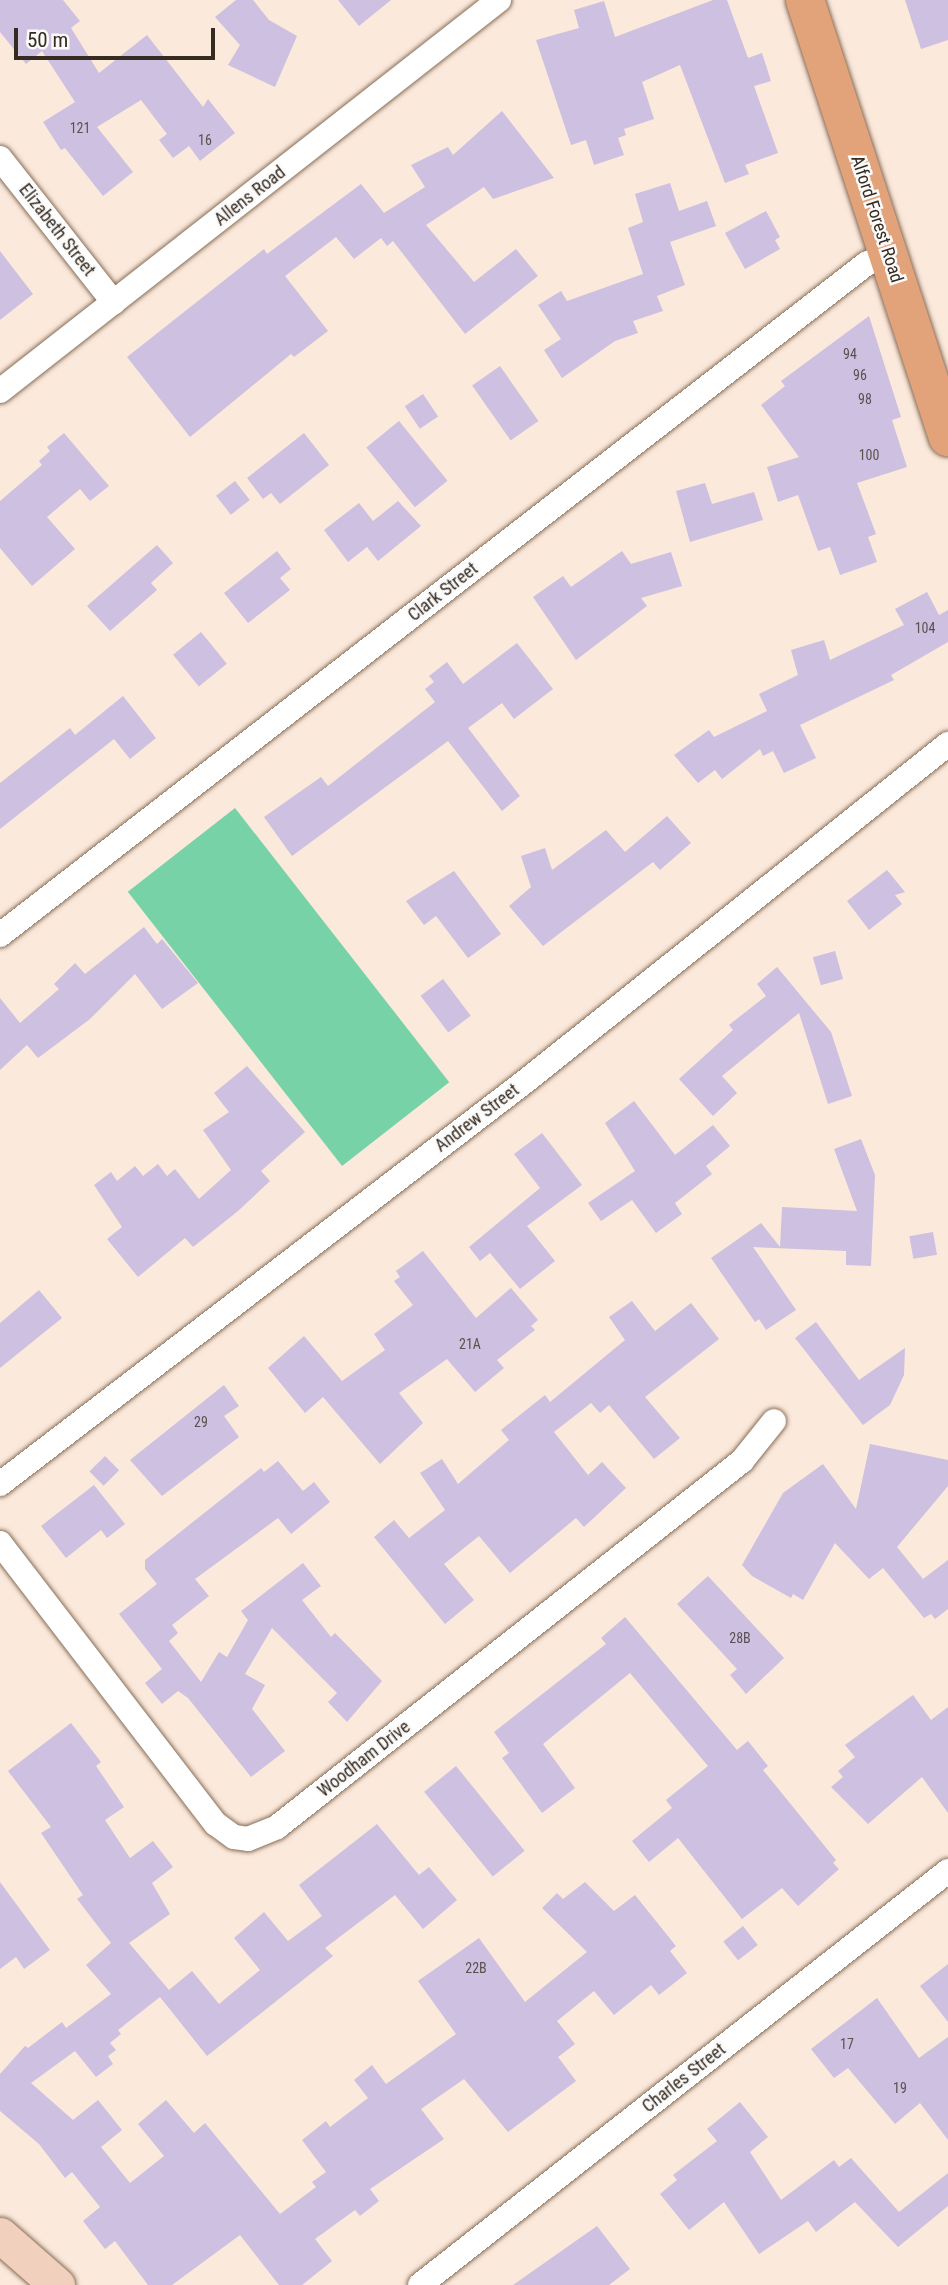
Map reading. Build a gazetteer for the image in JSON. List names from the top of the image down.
{
  "streets": {
    "main road": ["Alford Forest Road"],
    "street": [
      "Allens Road",
      "Elizabeth Street",
      "Clark Street",
      "Andrew Street",
      "Woodham Drive",
      "Charles Street"
    ]
  },
  "crossings": [
    ["Allens Road", "Elizabeth Street"],
    ["Alford Forest Road", "Clark Street"]
  ],
  "house_numbers": [
    "121",
    "16",
    "94",
    "96",
    "98",
    "100",
    "104",
    "21A",
    "29",
    "28B",
    "22B",
    "17",
    "19"
  ],
  "scale_bar": "50 m"
}
